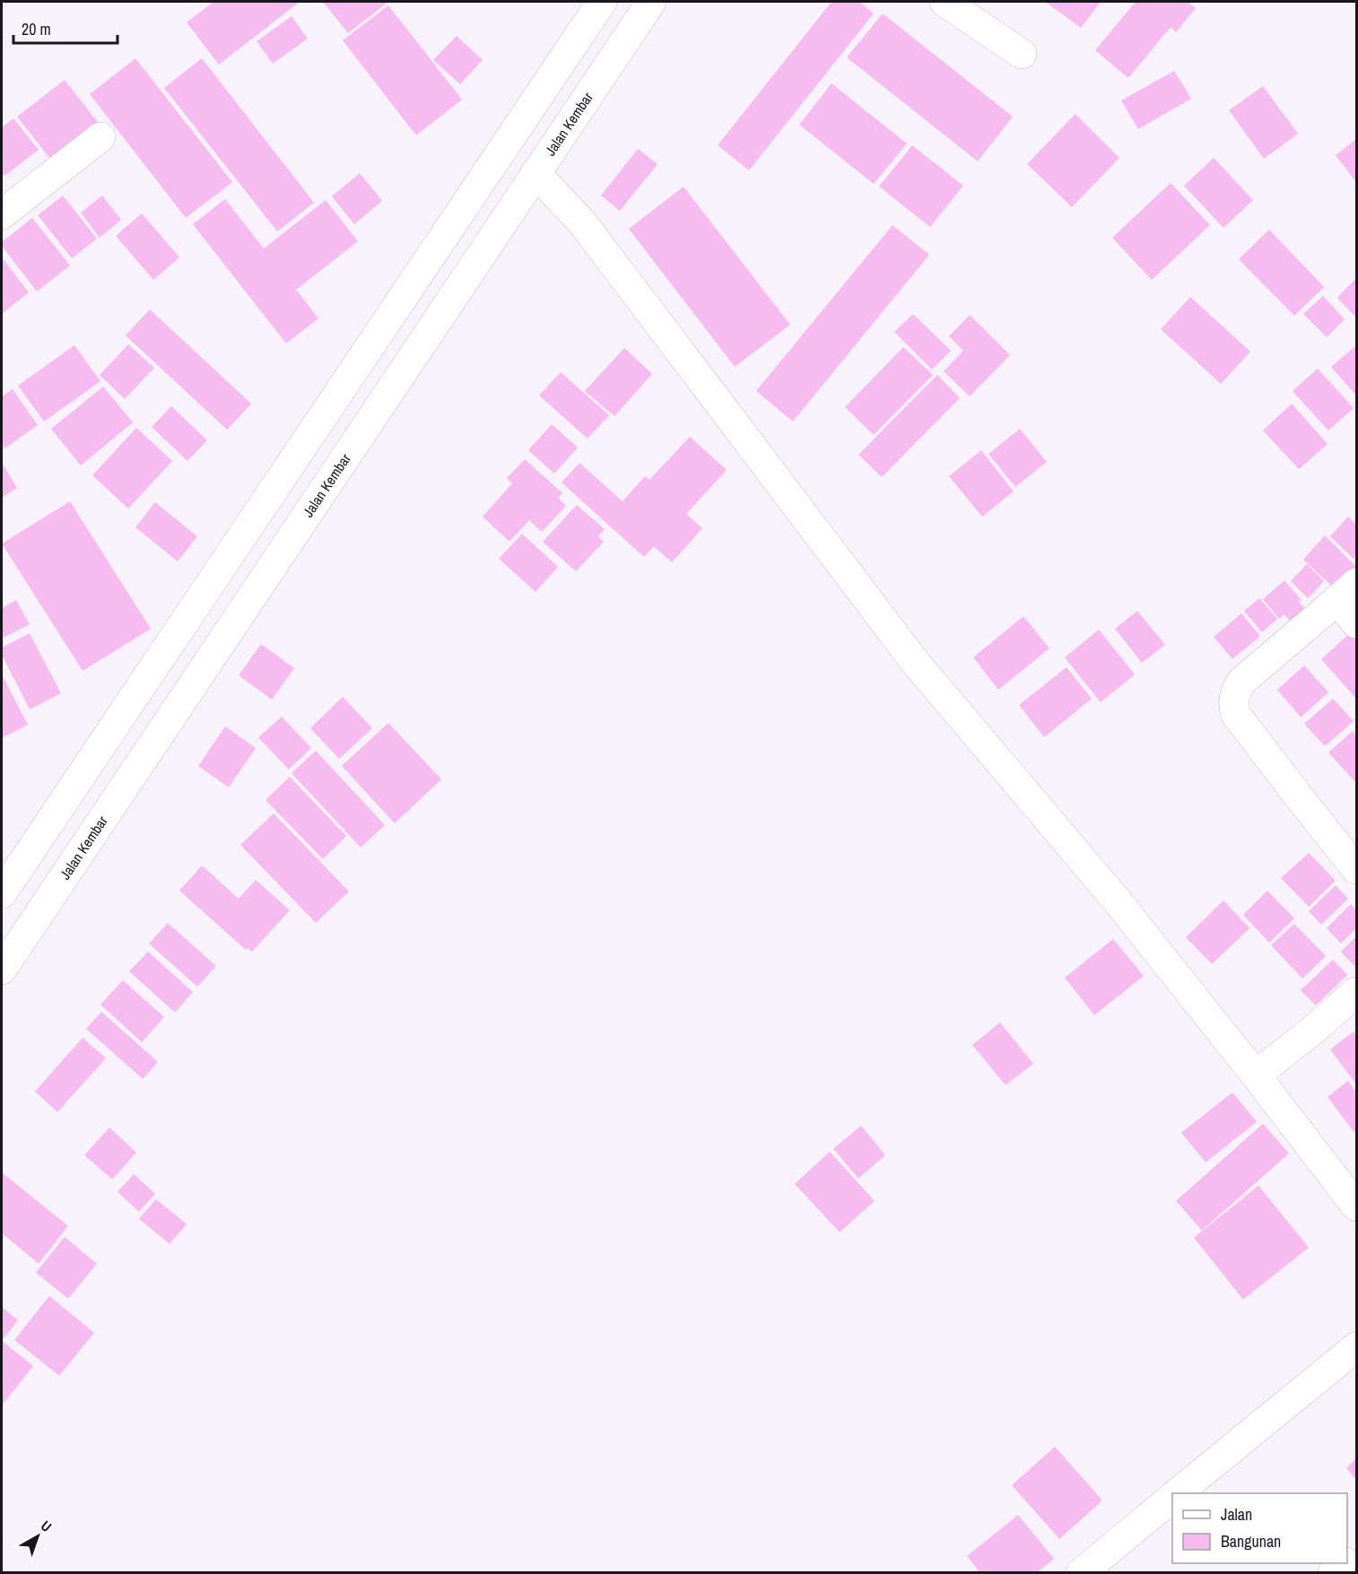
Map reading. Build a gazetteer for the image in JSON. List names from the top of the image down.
{
  "streets": {
    "street": ["Jalan Kembar"]
  },
  "legend": ["Jalan", "Bangunan"],
  "scale_bar": "20 m",
  "north": "top right"
}
